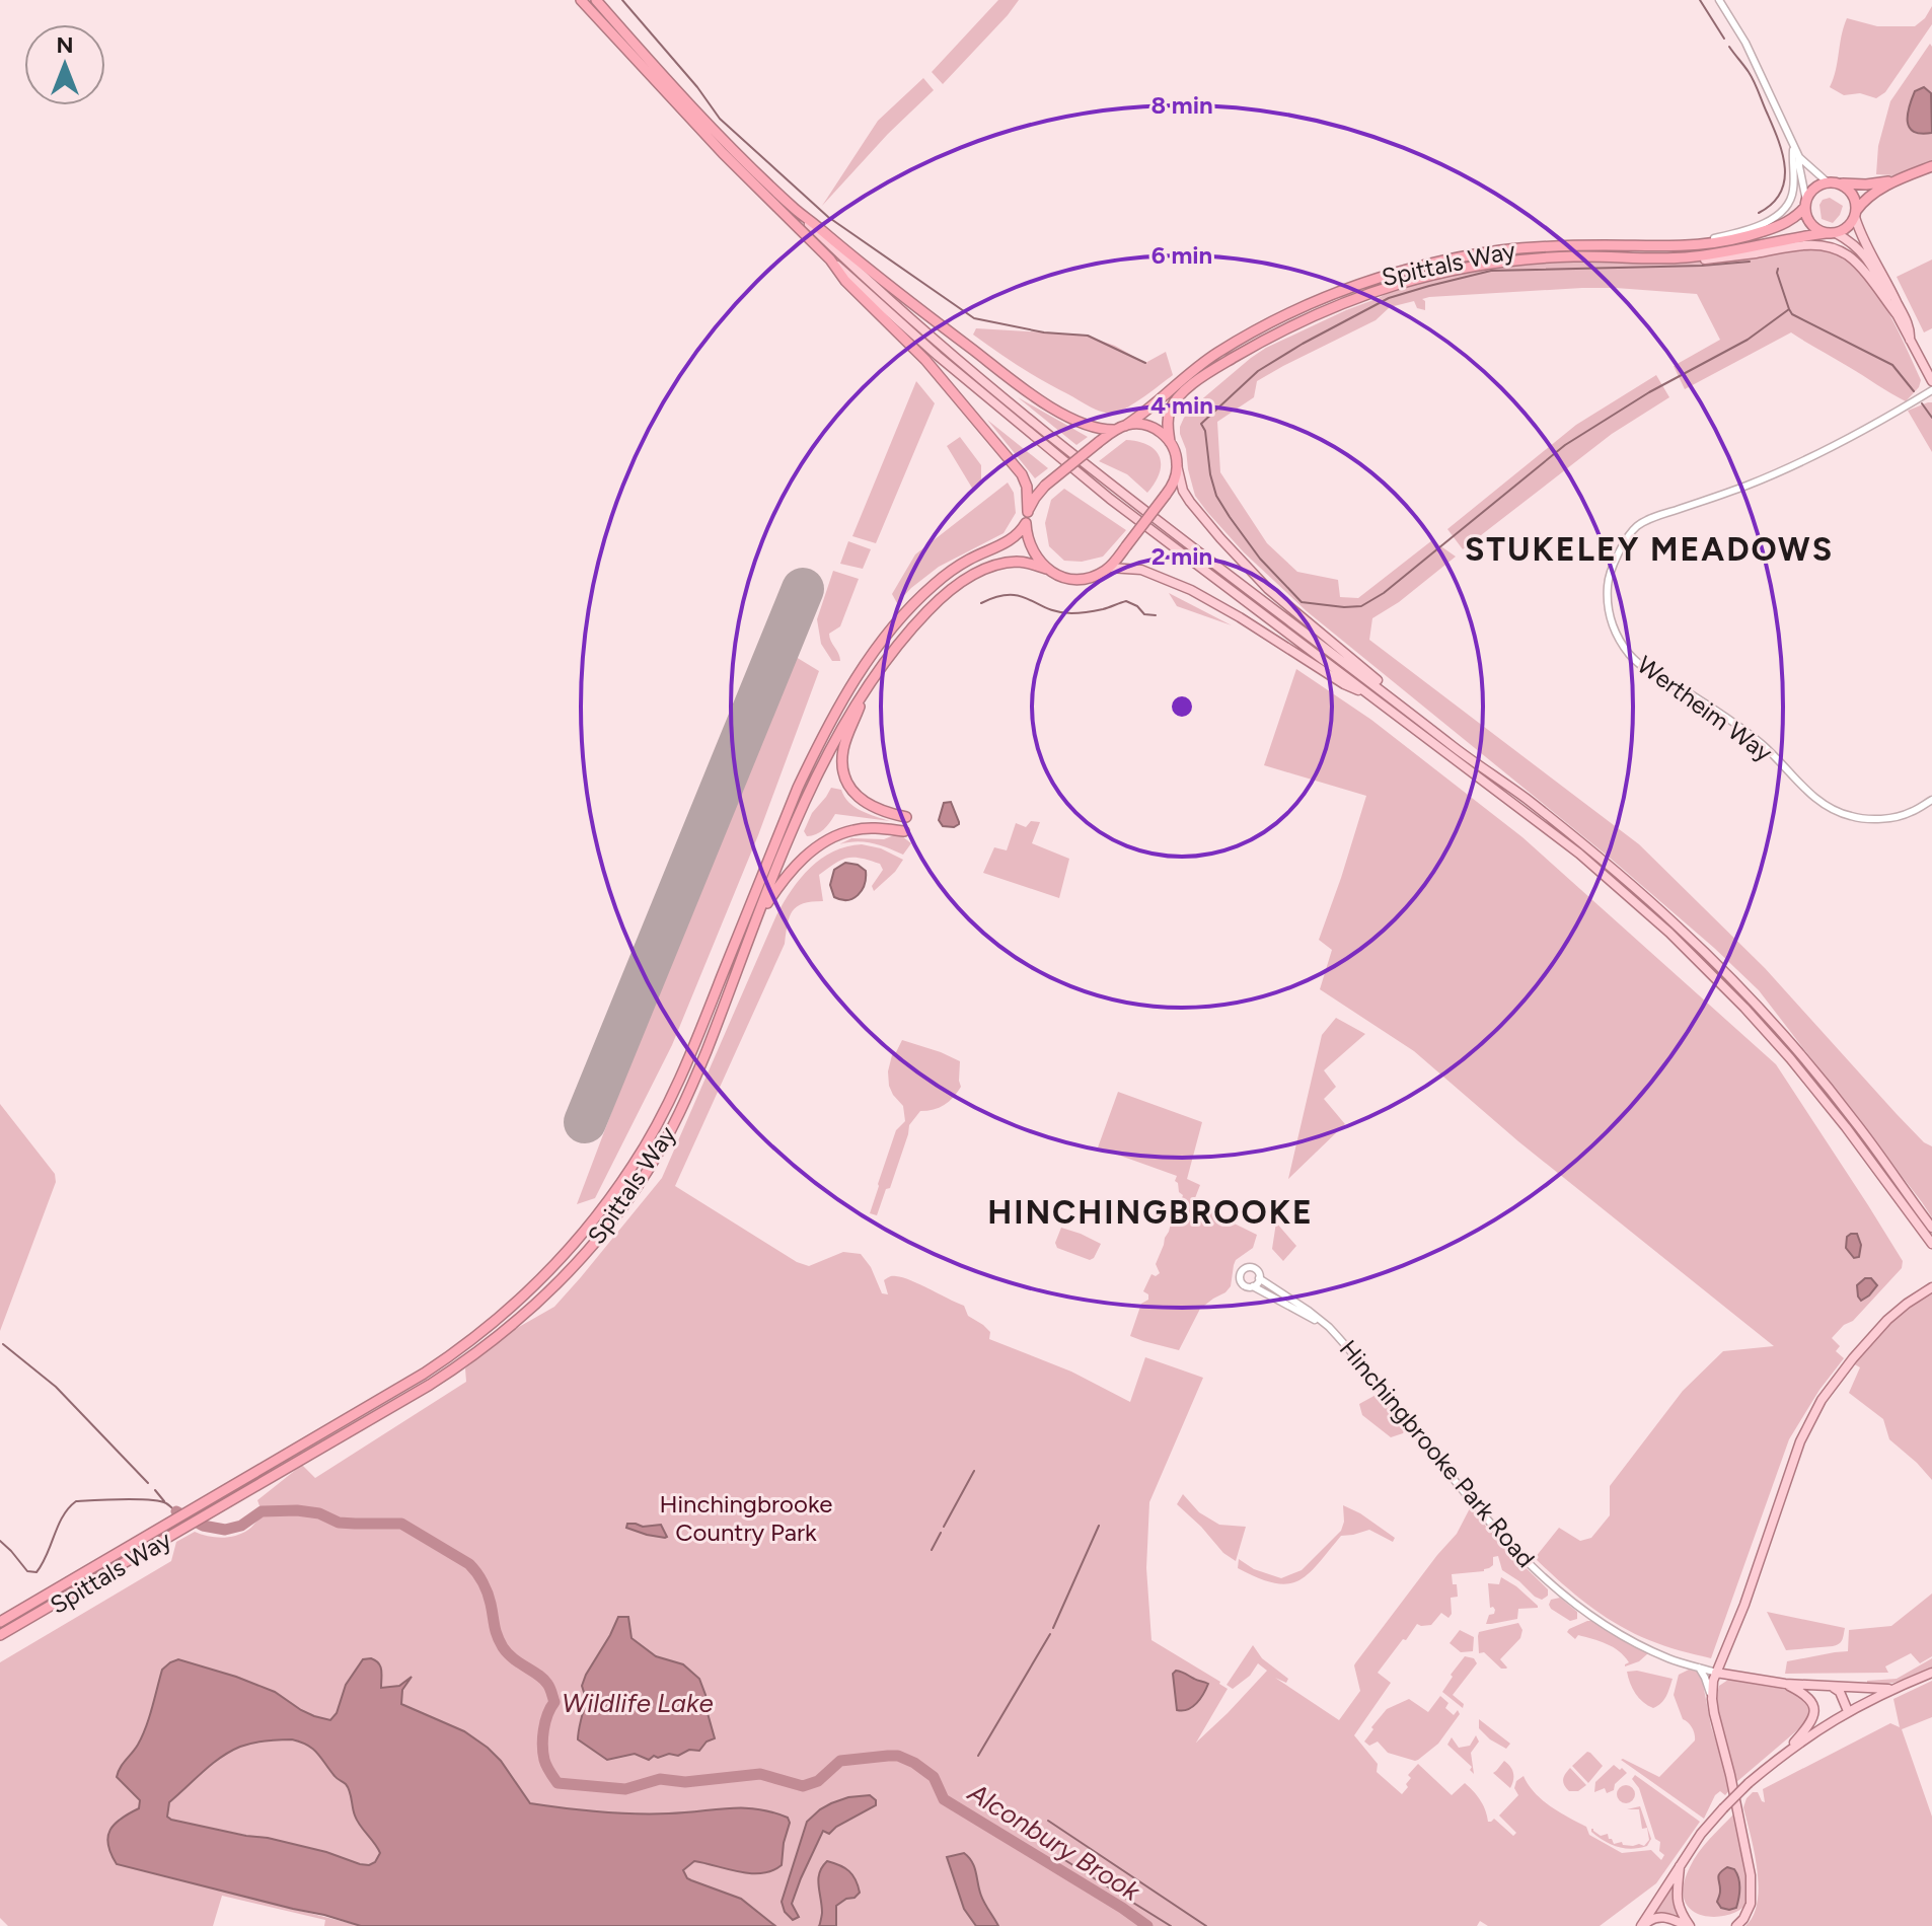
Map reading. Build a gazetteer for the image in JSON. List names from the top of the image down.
{
  "streets": {
    "highway": ["Spittals Way"],
    "main road": ["Hinchingbrooke Park Road"],
    "street": ["Wertheim Way"]
  },
  "districts": ["STUKELEY MEADOWS", "HINCHINGBROOKE"],
  "water": ["Wildlife Lake", "Alconbury Brook"],
  "parks": ["Hinchingbrooke Country Park"],
  "north": "top",
  "rings": [
    "8 min",
    "6 min",
    "4 min",
    "2 min"
  ]
}
